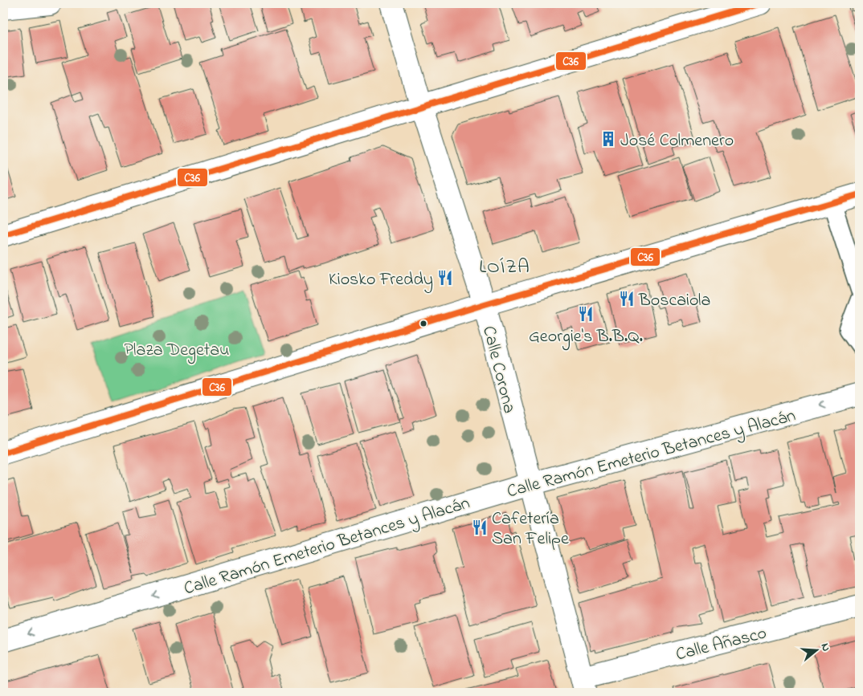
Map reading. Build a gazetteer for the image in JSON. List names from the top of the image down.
{
  "streets": {
    "street": ["Calle Corona", "Calle Ramón Emeterio Betances y Alacán", "Calle Añasco"]
  },
  "crossings": [
    ["Calle Corona", "Calle Ramón Emeterio Betances y Alacán"],
    ["Calle Corona", "Calle Añasco"]
  ],
  "districts": ["LOÍZA"],
  "parks": ["Plaza Degetau"],
  "places": {
    "building": ["José Colmenero"],
    "restaurant": [
      "Kiosko Freddy",
      "Boscaiola",
      "Georgie's B.B.Q.",
      "Cafetería San Felipe"
    ]
  },
  "lines": ["transit line C36"],
  "north": "right"
}
